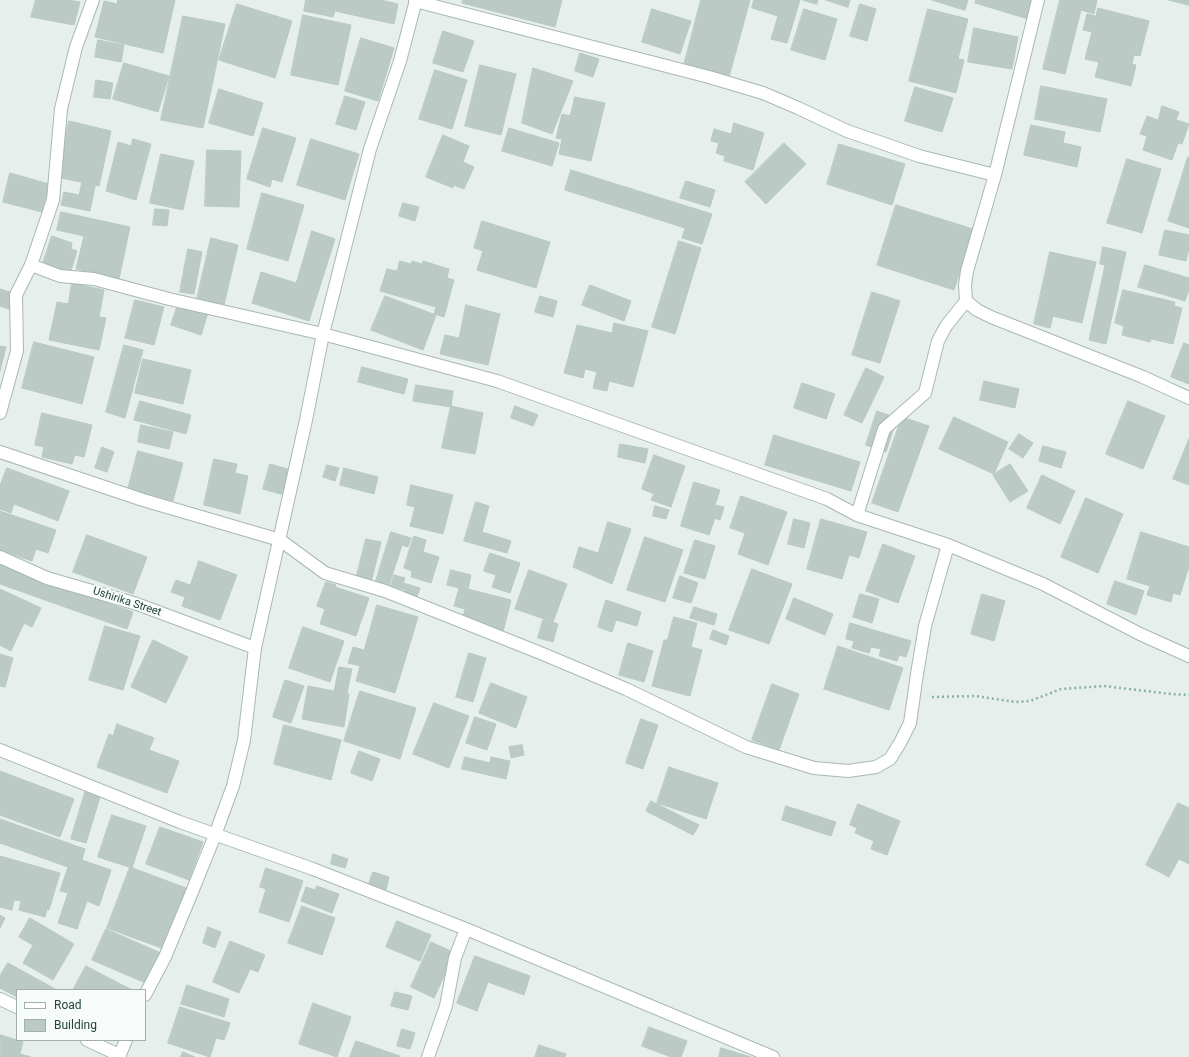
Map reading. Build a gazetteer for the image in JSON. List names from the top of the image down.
{
  "streets": {
    "street": ["Ushirika Street"]
  },
  "legend": ["Road", "Building"]
}
